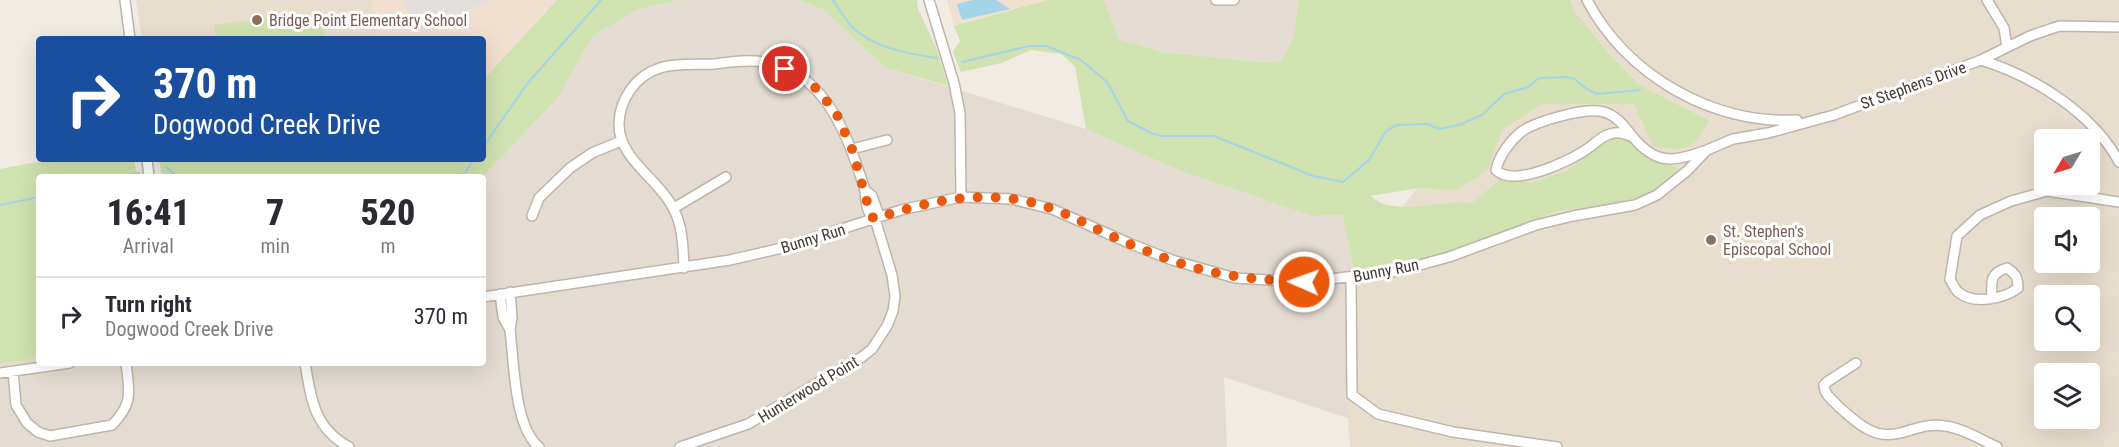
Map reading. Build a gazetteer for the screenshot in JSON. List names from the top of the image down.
{
  "streets": {
    "street": ["St Stephens Drive", "Bunny Run", "Hunterwood Point"]
  },
  "crossings": [
    ["St Stephens Drive", "Bunny Run"],
    ["Bunny Run", "Hunterwood Point"]
  ],
  "places": ["Bridge Point Elementary School", "St. Stephen's Episcopal School"],
  "north": "bottom left",
  "page": {
    "turn": ["370 m", "Dogwood Creek Drive"],
    "eta": [
      "16:41",
      "Arrival",
      "7",
      "min",
      "520",
      "m"
    ],
    "list": [
      {
        "name": "Turn right",
        "note": "Dogwood Creek Drive",
        "value": "370 m"
      }
    ]
  }
}
